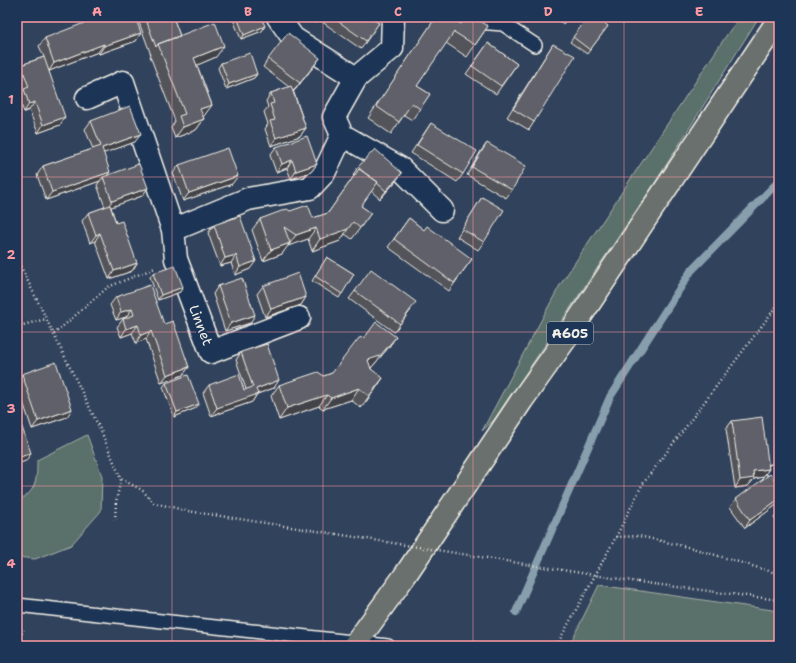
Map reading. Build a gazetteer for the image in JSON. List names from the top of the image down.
{
  "streets": {
    "main road": ["A605"],
    "street": ["Linnet"]
  },
  "grid": {
    "columns": [
      "A",
      "B",
      "C",
      "D",
      "E"
    ],
    "rows": [
      "1",
      "2",
      "3",
      "4"
    ]
  }
}
